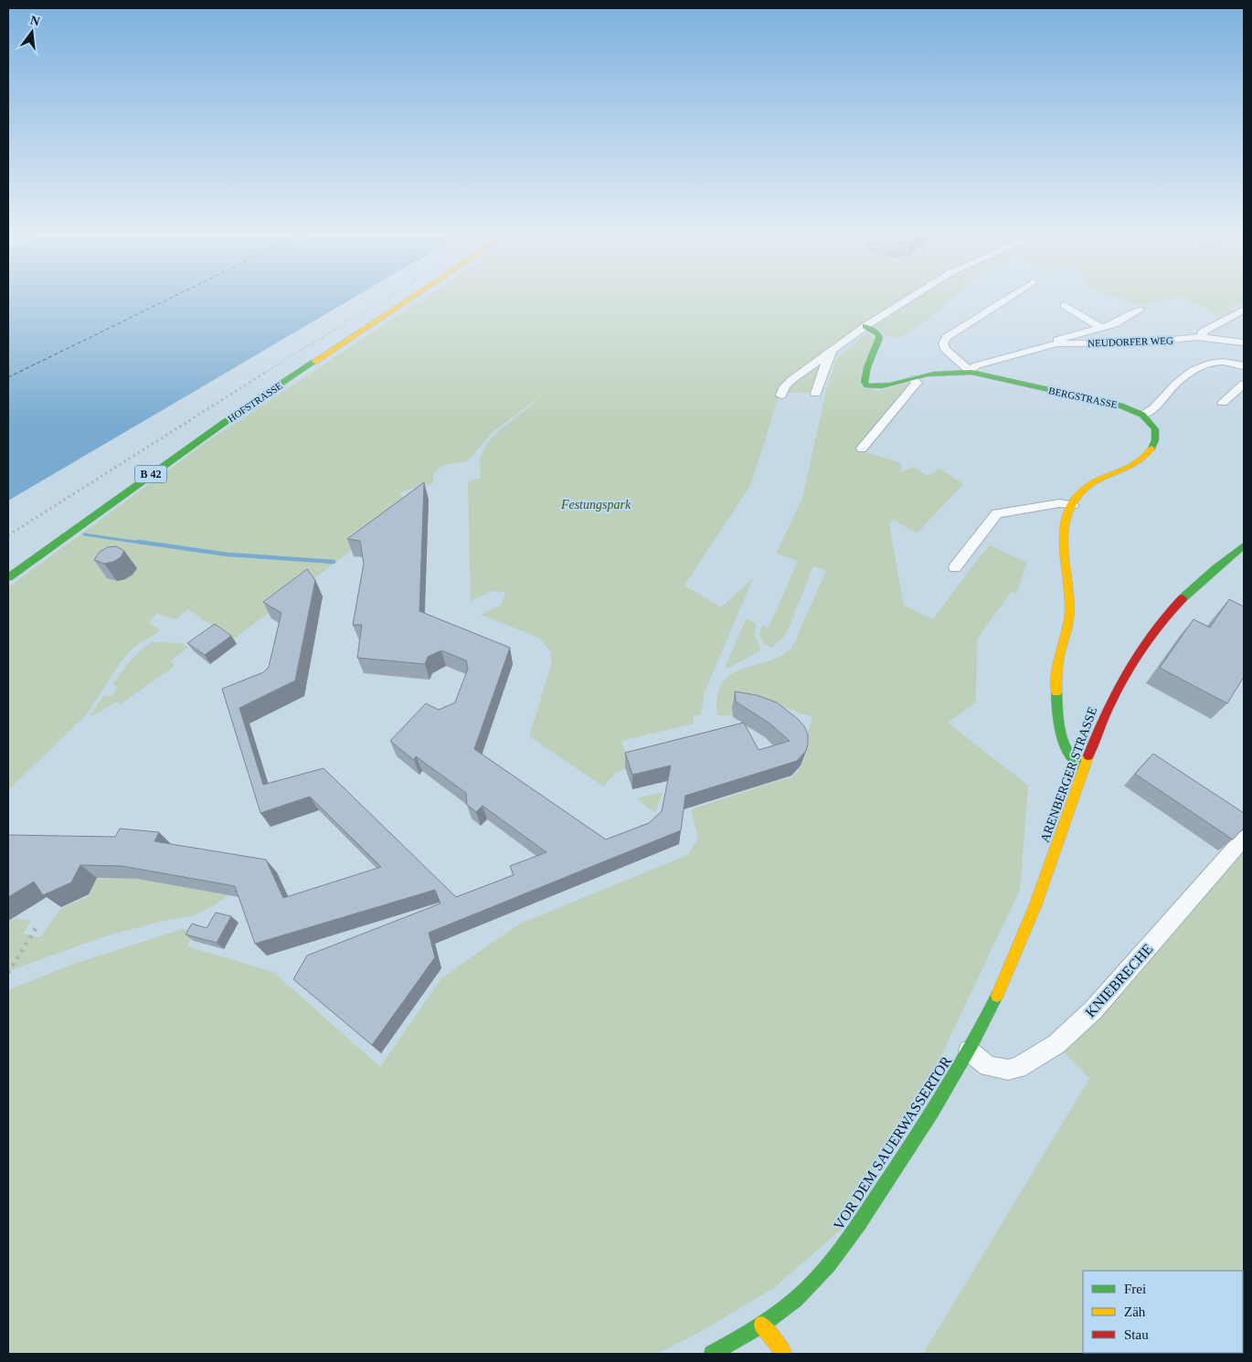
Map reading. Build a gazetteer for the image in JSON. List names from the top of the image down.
{
  "streets": {
    "main road": [
      "BERGSTRASSE",
      "HOFSTRASSE",
      "B 42",
      "ARENBERGER STRASSE",
      "VOR DEM SAUERWASSERTOR"
    ],
    "street": ["NEUDORFER WEG", "KNIEBRECHE"]
  },
  "crossings": [
    ["ARENBERGER STRASSE", "VOR DEM SAUERWASSERTOR"],
    ["KNIEBRECHE", "VOR DEM SAUERWASSERTOR"]
  ],
  "parks": ["Festungspark"],
  "legend": ["Frei", "Zäh", "Stau"],
  "north": "top"
}
